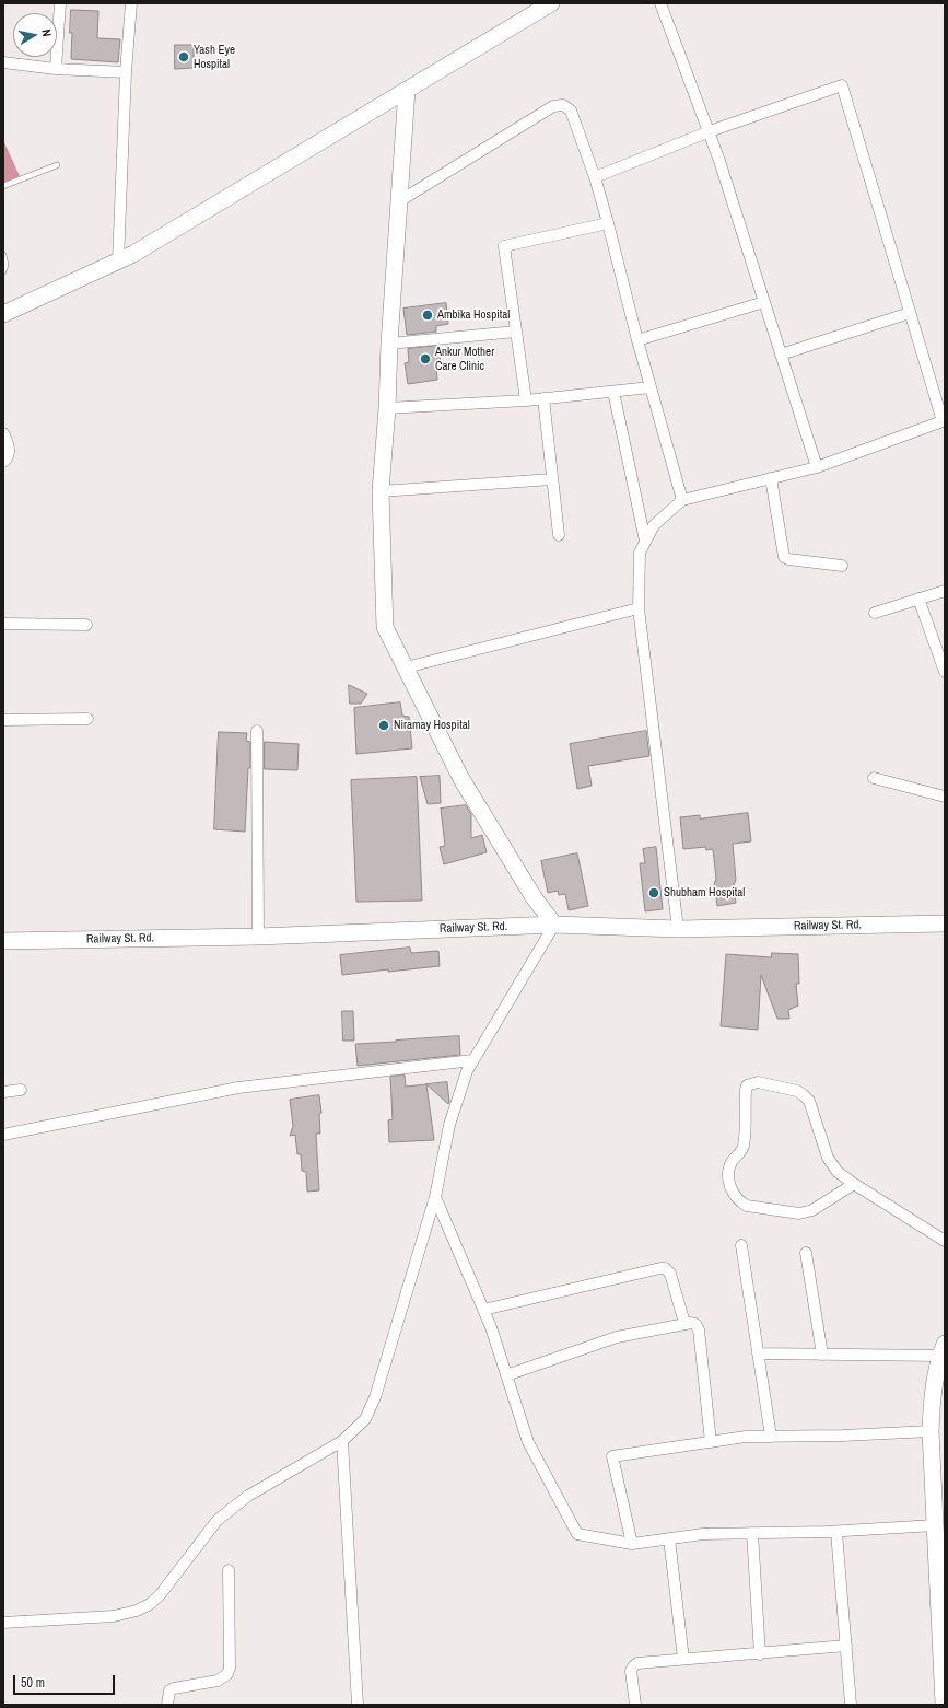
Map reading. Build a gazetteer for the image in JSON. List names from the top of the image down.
{
  "streets": {
    "street": ["Railway St. Rd."]
  },
  "places": [
    "Yash Eye Hospital",
    "Ambika Hospital",
    "Ankur Mother Care Clinic",
    "Niramay Hospital",
    "Shubham Hospital"
  ],
  "scale_bar": "50 m",
  "north": "right"
}
